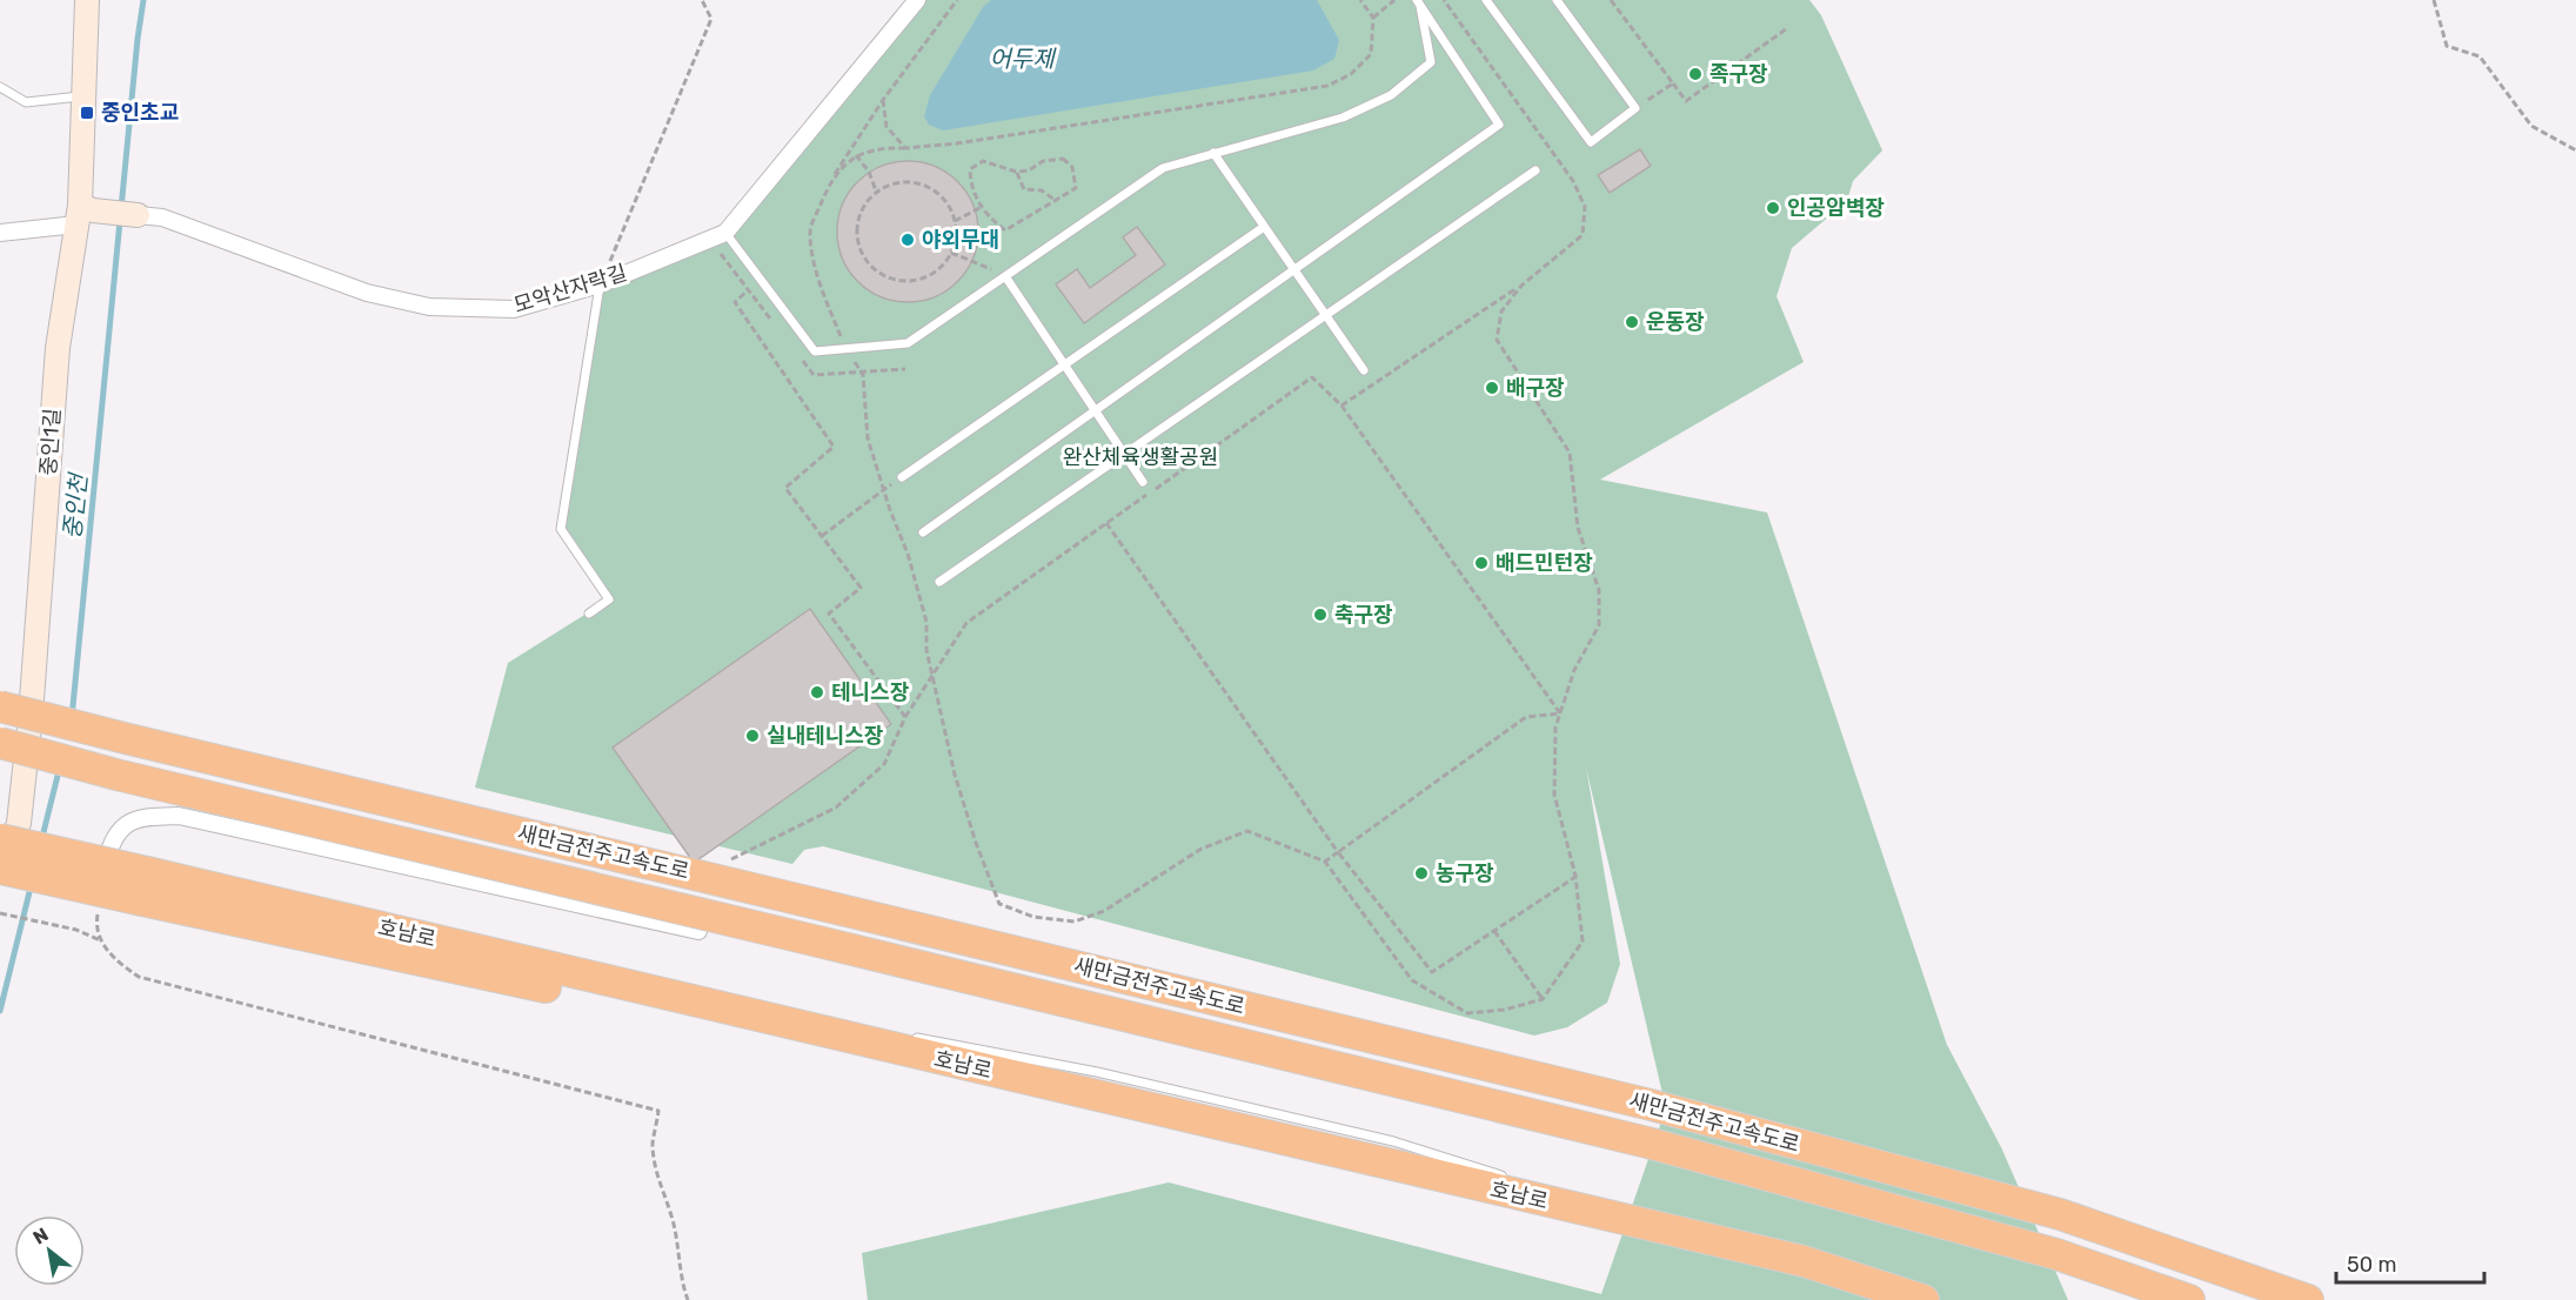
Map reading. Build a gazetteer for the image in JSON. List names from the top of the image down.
{
  "streets": {
    "highway": ["새만금전주고속도로", "호남로"],
    "street": ["모악산자락길", "중인1길"]
  },
  "crossings": [
    ["모악산자락길", "중인1길"]
  ],
  "water": ["어두제", "중인천"],
  "parks": ["완산체육생활공원"],
  "places": {
    "other": [
      "족구장",
      "인공암벽장",
      "야외무대",
      "운동장",
      "배구장",
      "배드민턴장",
      "축구장",
      "테니스장",
      "실내테니스장",
      "농구장"
    ],
    "transit": ["중인초교"]
  },
  "scale_bar": "50 m",
  "north": "top left"
}
